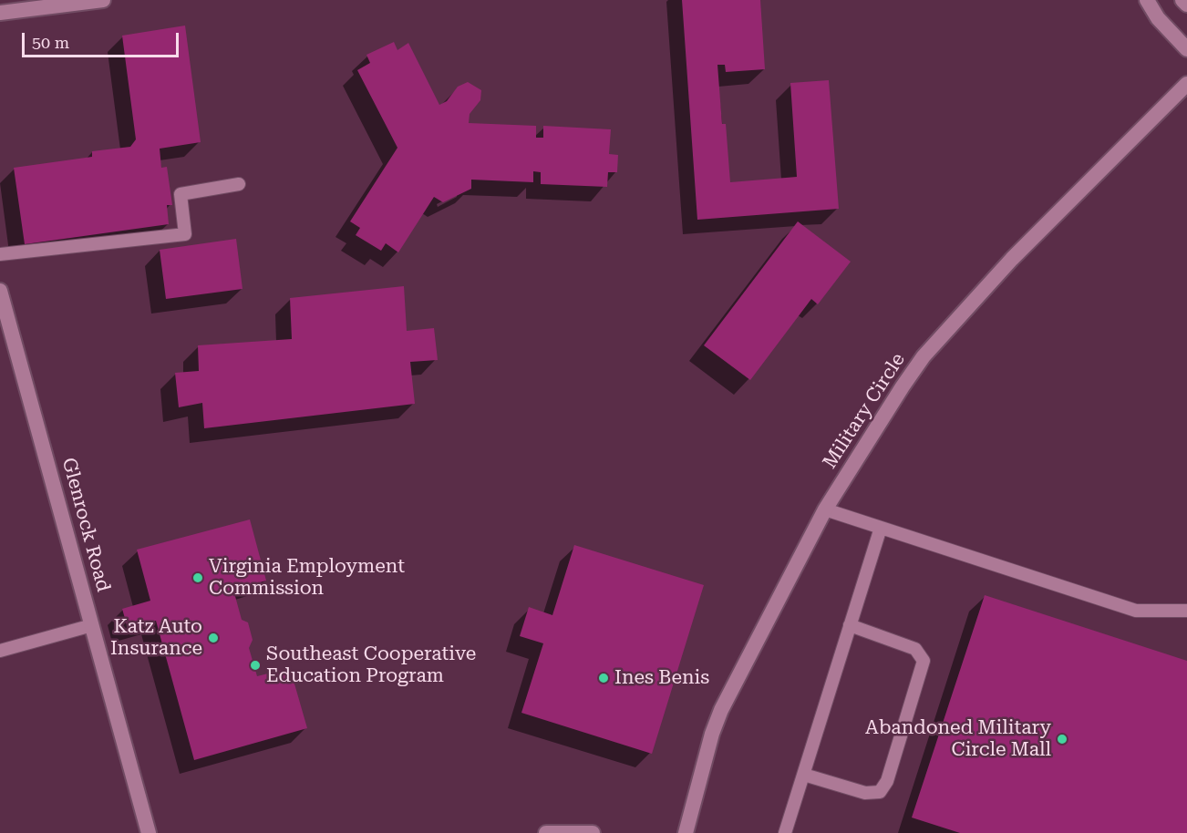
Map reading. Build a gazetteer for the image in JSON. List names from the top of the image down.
{
  "streets": {
    "street": ["Military Circle", "Glenrock Road"]
  },
  "places": [
    "Virginia Employment Commission",
    "Katz Auto Insurance",
    "Southeast Cooperative Education Program",
    "Ines Benis",
    "Abandoned Military Circle Mall"
  ],
  "scale_bar": "50 m"
}
